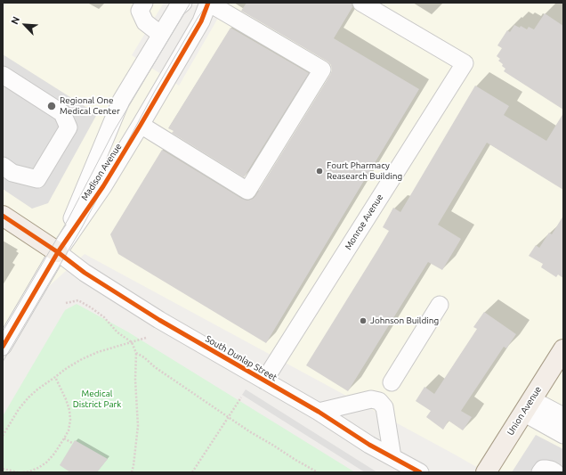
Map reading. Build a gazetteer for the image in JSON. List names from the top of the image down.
{
  "streets": {
    "main road": ["Union Avenue"],
    "street": ["Madison Avenue", "Monroe Avenue", "South Dunlap Street"]
  },
  "crossings": [
    ["Madison Avenue", "South Dunlap Street"],
    ["Monroe Avenue", "South Dunlap Street"]
  ],
  "parks": ["Medical District Park"],
  "places": ["Regional One Medical Center", "Fourt Pharmacy Reasearch Building", "Johnson Building"],
  "north": "top left"
}
